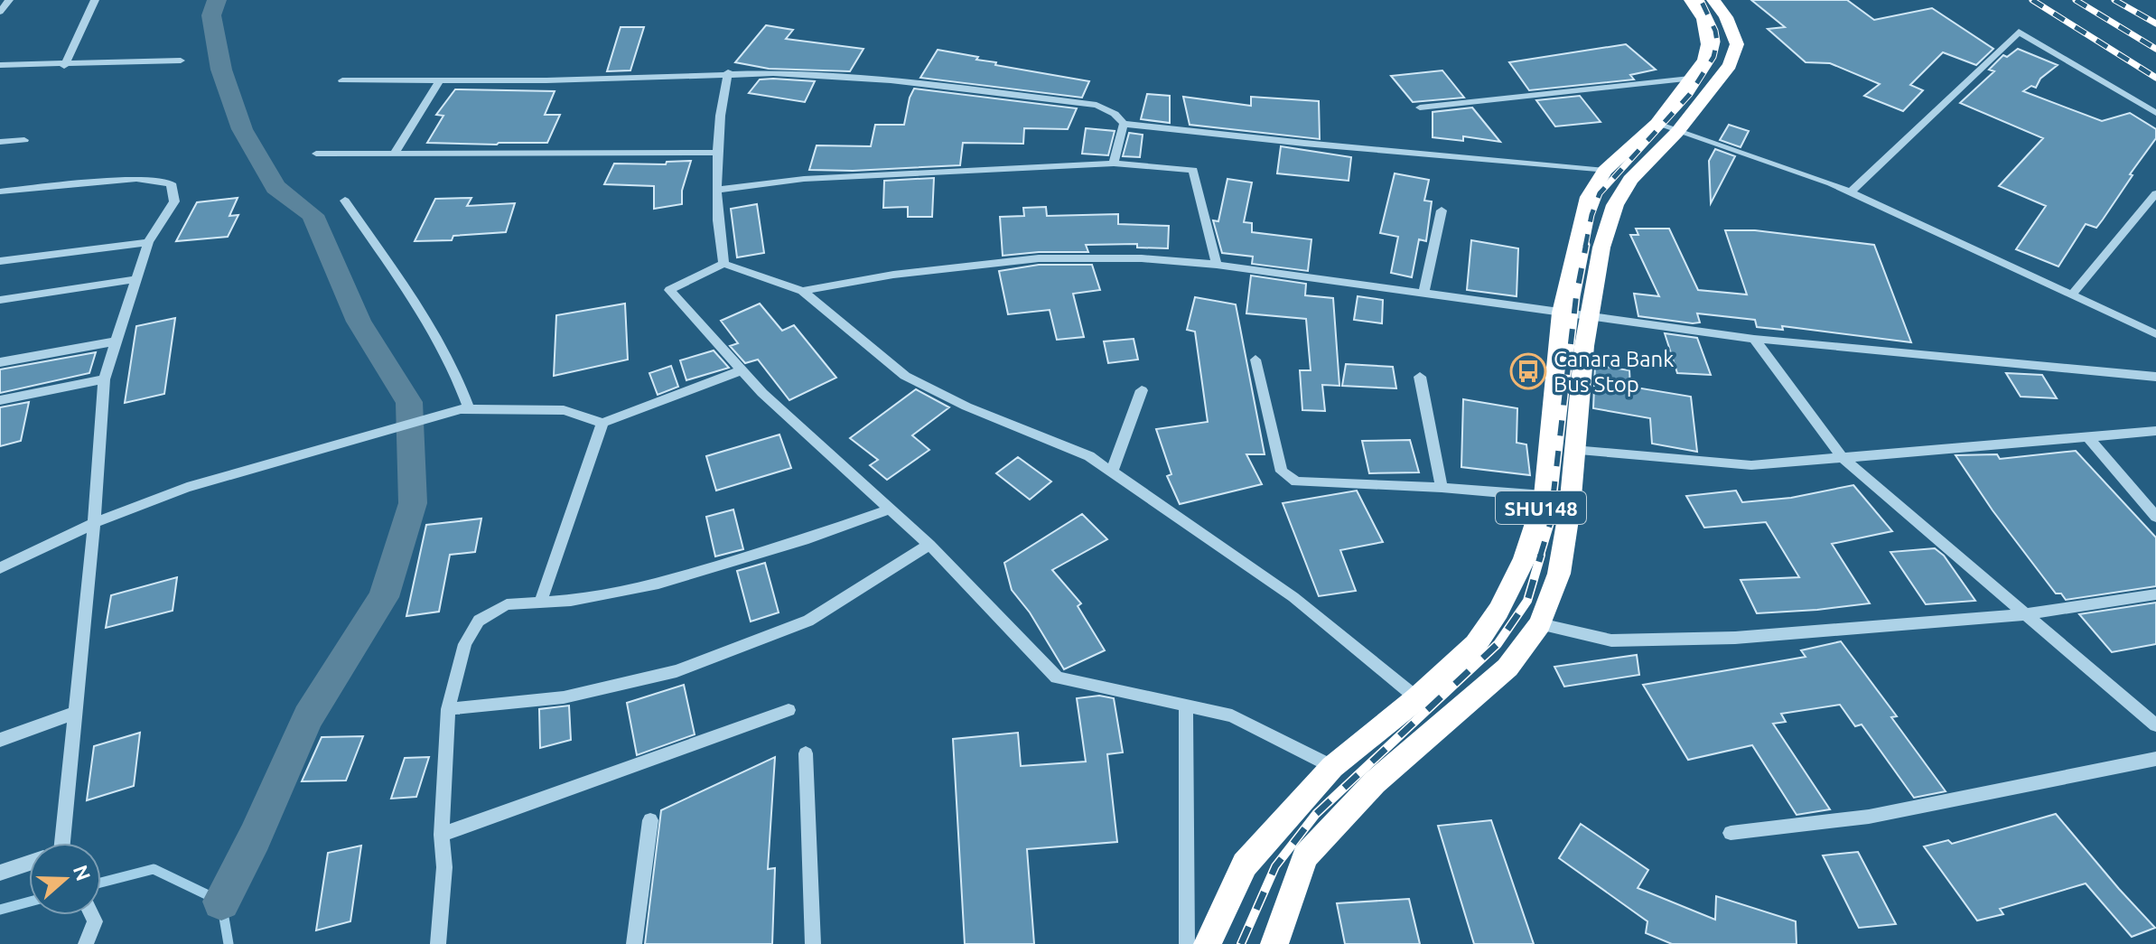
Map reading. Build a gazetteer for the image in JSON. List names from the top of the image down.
{
  "streets": {
    "highway": ["SHU148"]
  },
  "places": {
    "bus stop": ["Canara Bank Bus Stop"]
  },
  "north": "right"
}
